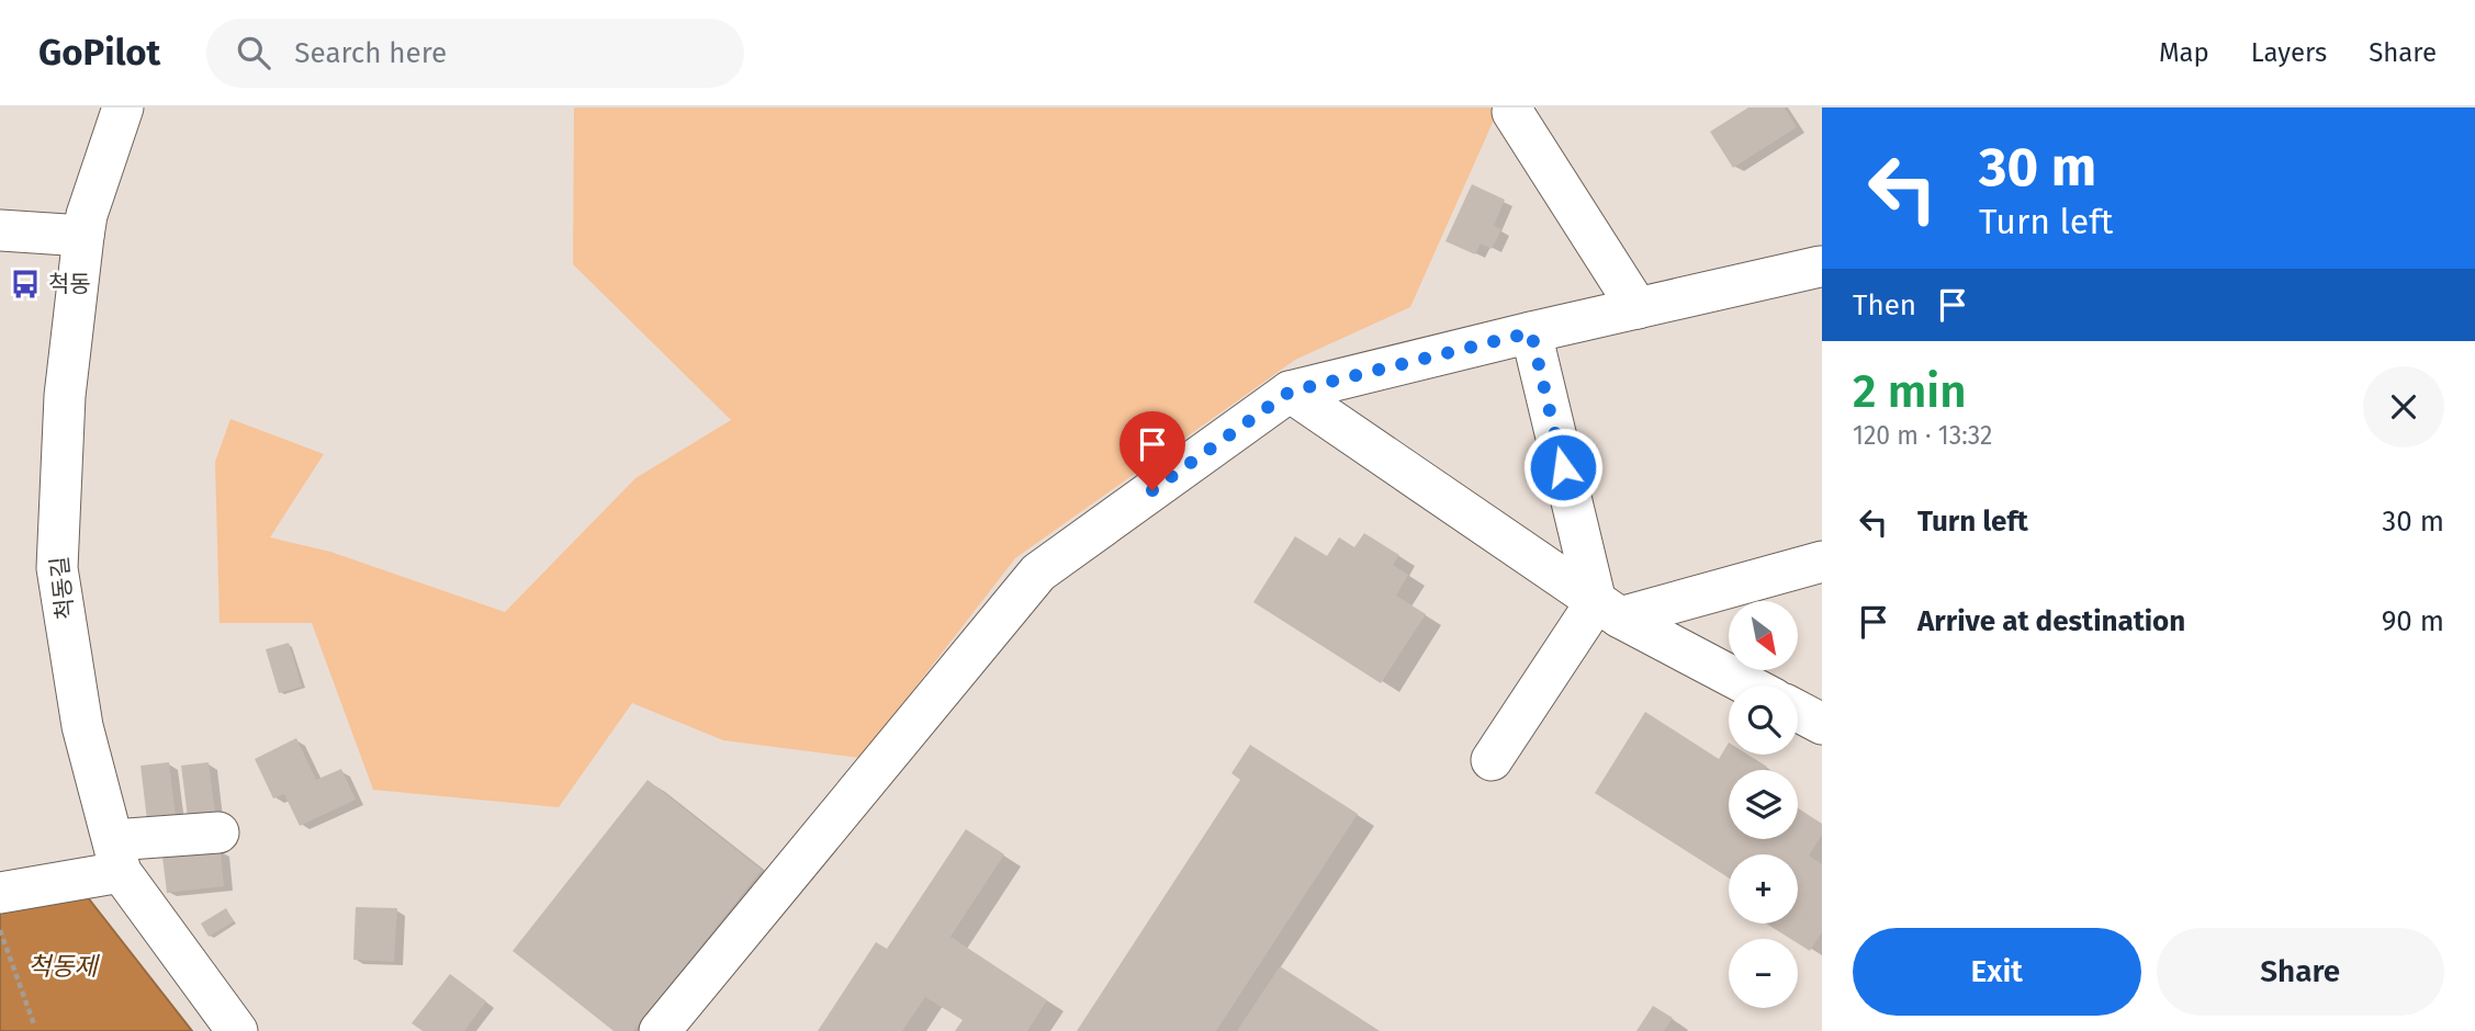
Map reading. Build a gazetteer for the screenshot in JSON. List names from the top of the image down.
{
  "streets": {
    "street": ["척동길"]
  },
  "water": ["척동제"],
  "places": {
    "bus stop": ["척동"]
  },
  "north": "bottom right",
  "page": {
    "header": "GoPilot",
    "search": "Search here",
    "nav": ["Map", "Layers", "Share"],
    "turn": ["30 m", "Turn left"],
    "then": "Then",
    "heading": ["2 min", "120 m · 13:32"],
    "list": [
      {
        "name": "Turn left",
        "value": "30 m"
      },
      {
        "name": "Arrive at destination",
        "value": "90 m"
      }
    ],
    "map_buttons": ["+", "−"],
    "buttons": ["Exit", "Share"]
  }
}
